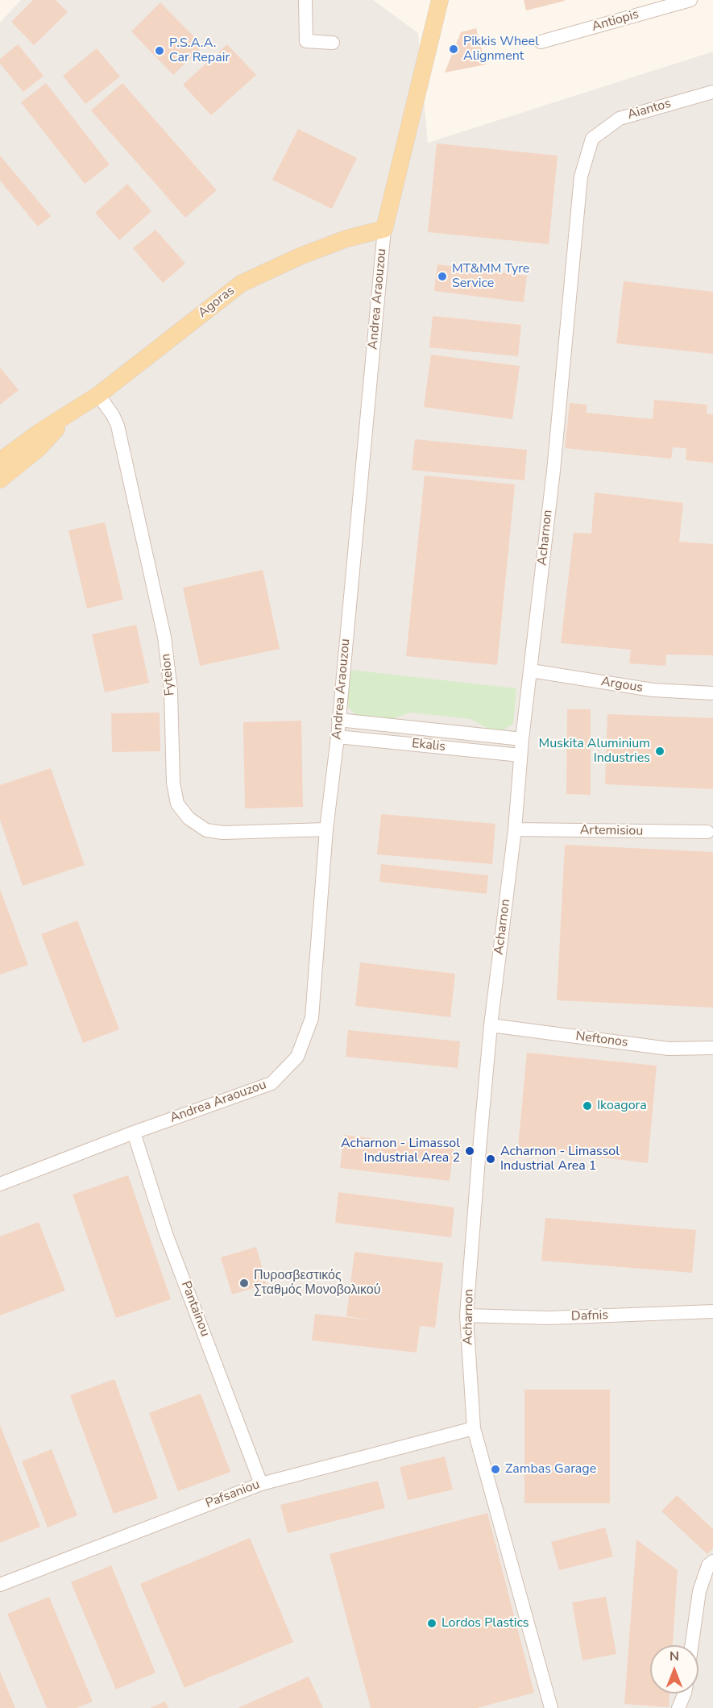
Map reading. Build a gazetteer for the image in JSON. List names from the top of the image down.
{
  "streets": {
    "main road": ["Andrea Araouzou", "Agoras"],
    "street": [
      "Antiopis",
      "Aiantos",
      "Acharnon",
      "Fyteion",
      "Argous",
      "Ekalis",
      "Artemisiou",
      "Neftonos",
      "Pantainou",
      "Dafnis",
      "Pafsaniou"
    ]
  },
  "crossings": [
    ["Aiantos", "Acharnon"],
    ["Andrea Araouzou", "Agoras"],
    ["Andrea Araouzou", "Fyteion"],
    ["Andrea Araouzou", "Ekalis"],
    ["Andrea Araouzou", "Pantainou"],
    ["Agoras", "Fyteion"],
    ["Acharnon", "Argous"],
    ["Acharnon", "Ekalis"],
    ["Acharnon", "Artemisiou"],
    ["Acharnon", "Neftonos"],
    ["Acharnon", "Dafnis"],
    ["Acharnon", "Pafsaniou"],
    ["Pantainou", "Pafsaniou"]
  ],
  "places": [
    "Pikkis Wheel Alignment",
    "P.S.A.A. Car Repair",
    "MT&MM Tyre Service",
    "Muskita Aluminium Industries",
    "Ikoagora",
    "Acharnon - Limassol Industrial Area 2",
    "Acharnon - Limassol Industrial Area 1",
    "Πυροσβεστικός Σταθμός Μονοβολικού",
    "Zambas Garage",
    "Lordos Plastics"
  ],
  "north": "top"
}
